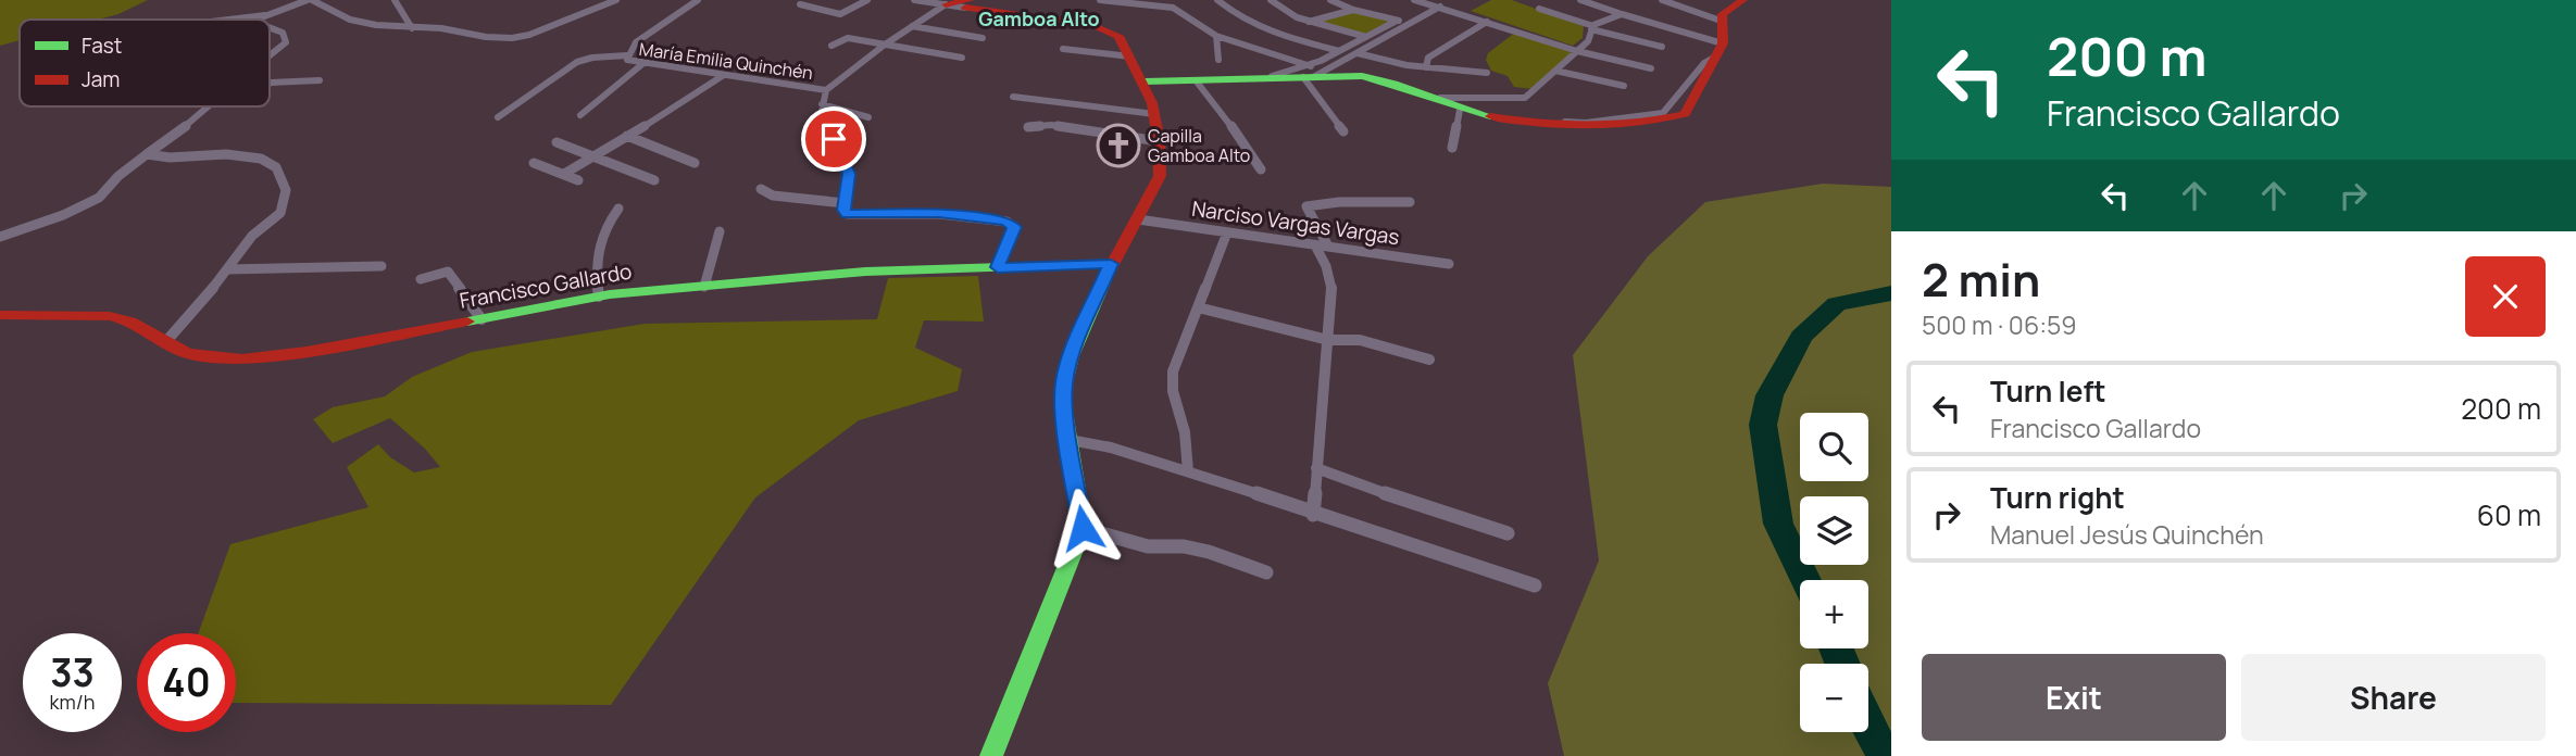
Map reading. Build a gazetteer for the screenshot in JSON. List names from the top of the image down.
{
  "streets": {
    "street": ["María Emilia Quinchén", "Narciso Vargas Vargas", "Francisco Gallardo"]
  },
  "districts": ["Gamboa Alto"],
  "places": {
    "church": ["Capilla Gamboa Alto"]
  },
  "legend": ["Fast", "Jam"],
  "page": {
    "turn": ["200 m", "Francisco Gallardo"],
    "heading": ["2 min", "500 m · 06:59"],
    "list": [
      {
        "name": "Turn left",
        "note": "Francisco Gallardo",
        "value": "200 m"
      },
      {
        "name": "Turn right",
        "note": "Manuel Jesús Quinchén",
        "value": "60 m"
      }
    ],
    "map_buttons": ["+", "−"],
    "speed": "33 km/h",
    "limit": "40",
    "buttons": ["Exit", "Share"]
  }
}
